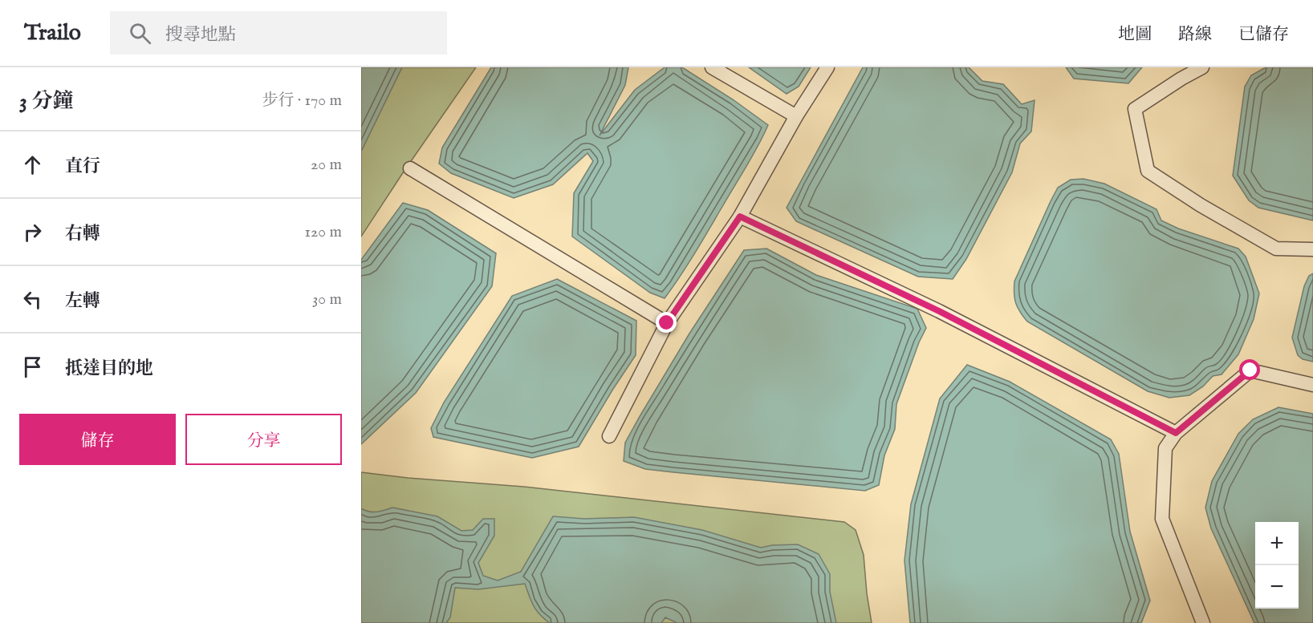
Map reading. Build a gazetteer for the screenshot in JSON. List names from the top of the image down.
{
  "page": {
    "header": "Trailo",
    "search": "搜尋地點",
    "nav": ["地圖", "路線", "已儲存"],
    "heading": ["3 分鐘", "步行 · 170 m"],
    "list": [
      ["直行", "20 m"],
      ["右轉", "120 m"],
      ["左轉", "30 m"],
      "抵達目的地"
    ],
    "buttons": ["儲存", "分享"],
    "map_buttons": ["+", "−"]
  }
}
